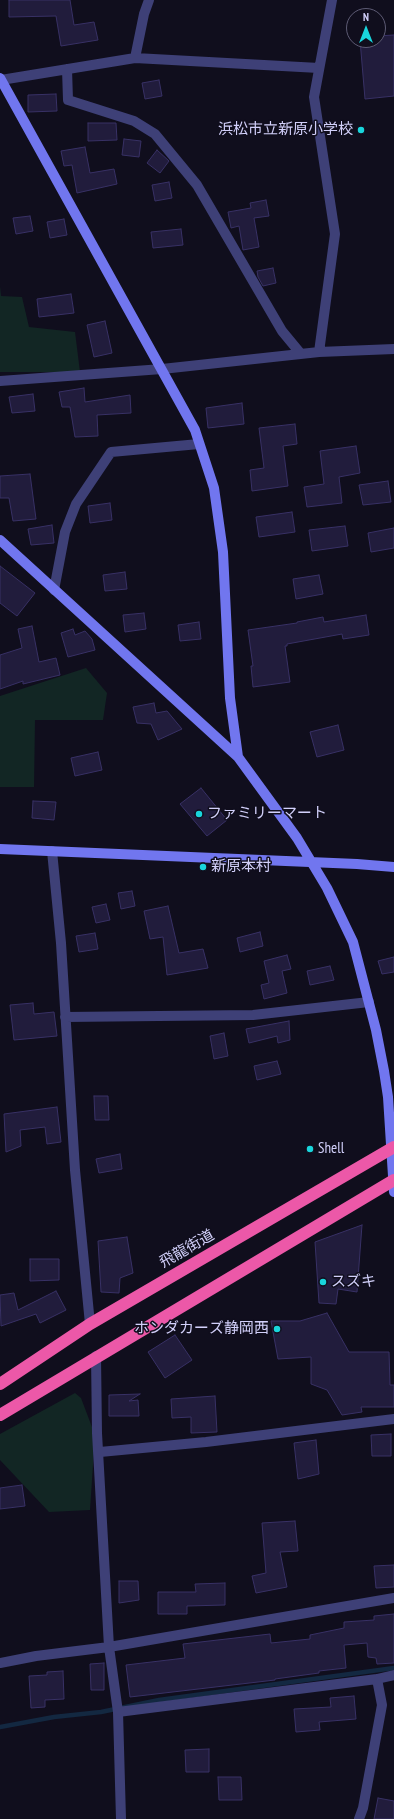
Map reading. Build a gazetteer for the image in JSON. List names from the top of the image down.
{
  "streets": {
    "highway": ["飛龍街道"]
  },
  "places": [
    "浜松市立新原小学校",
    "ファミリーマート",
    "新原本村",
    "Shell",
    "スズキ",
    "ホンダカーズ静岡西"
  ],
  "north": "top"
}
